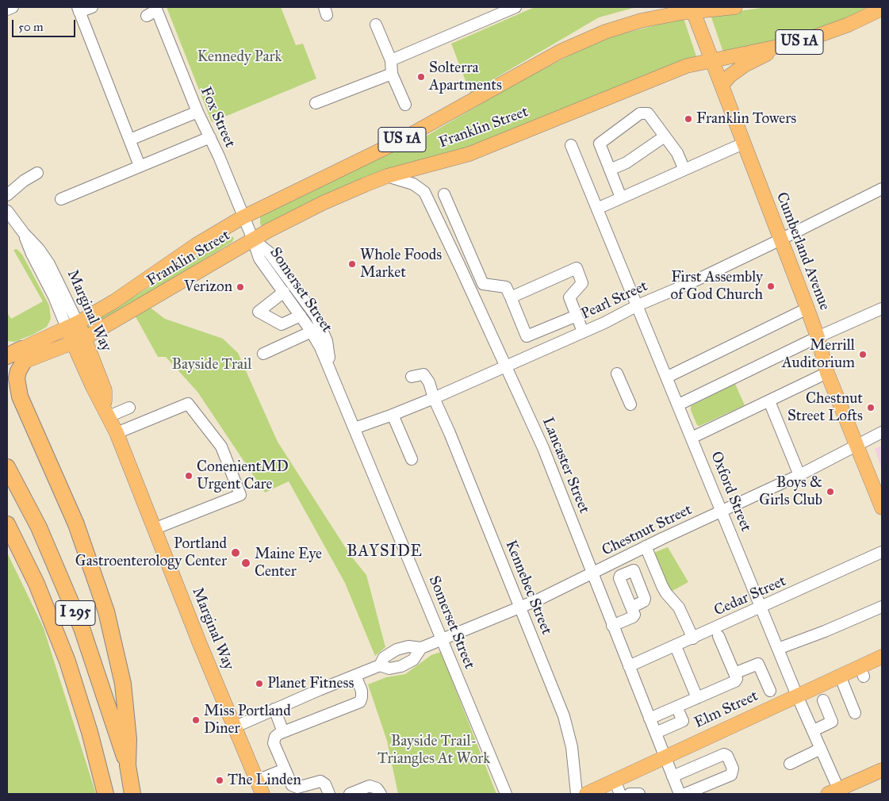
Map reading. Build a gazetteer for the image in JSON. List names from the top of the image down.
{
  "streets": {
    "highway": ["US 1A", "I 295"],
    "main road": [
      "Franklin Street",
      "Cumberland Avenue",
      "Marginal Way",
      "Elm Street"
    ],
    "street": [
      "Fox Street",
      "Somerset Street",
      "Pearl Street",
      "Lancaster Street",
      "Oxford Street",
      "Chestnut Street",
      "Kennebec Street",
      "Cedar Street"
    ]
  },
  "crossings": [
    ["US 1A", "Franklin Street"],
    ["US 1A", "Marginal Way"],
    ["Fox Street", "Franklin Street"],
    ["Fox Street", "Somerset Street"],
    ["Franklin Street", "Cumberland Avenue"],
    ["Franklin Street", "Somerset Street"],
    ["Franklin Street", "Marginal Way"],
    ["Franklin Street", "Lancaster Street"],
    ["Cumberland Avenue", "Pearl Street"],
    ["Cumberland Avenue", "Chestnut Street"],
    ["Somerset Street", "Pearl Street"],
    ["Somerset Street", "Chestnut Street"],
    ["Pearl Street", "Lancaster Street"],
    ["Pearl Street", "Oxford Street"],
    ["Pearl Street", "Kennebec Street"],
    ["Marginal Way", "Chestnut Street"],
    ["Lancaster Street", "Chestnut Street"],
    ["Lancaster Street", "Cedar Street"],
    ["Lancaster Street", "Elm Street"],
    ["Oxford Street", "Chestnut Street"],
    ["Oxford Street", "Cedar Street"],
    ["Oxford Street", "Elm Street"],
    ["Chestnut Street", "Kennebec Street"]
  ],
  "districts": ["BAYSIDE"],
  "parks": ["Kennedy Park", "Bayside Trail", "Bayside Trail- Triangles At Work"],
  "places": [
    "Solterra Apartments",
    "Franklin Towers",
    "Whole Foods Market",
    "First Assembly of God Church",
    "Verizon",
    "Merrill Auditorium",
    "Chestnut Street Lofts",
    "ConenientMD Urgent Care",
    "Boys & Girls Club",
    "Portland Gastroenterology Center",
    "Maine Eye Center",
    "Planet Fitness",
    "Miss Portland Diner",
    "The Linden"
  ],
  "scale_bar": "50 m"
}
